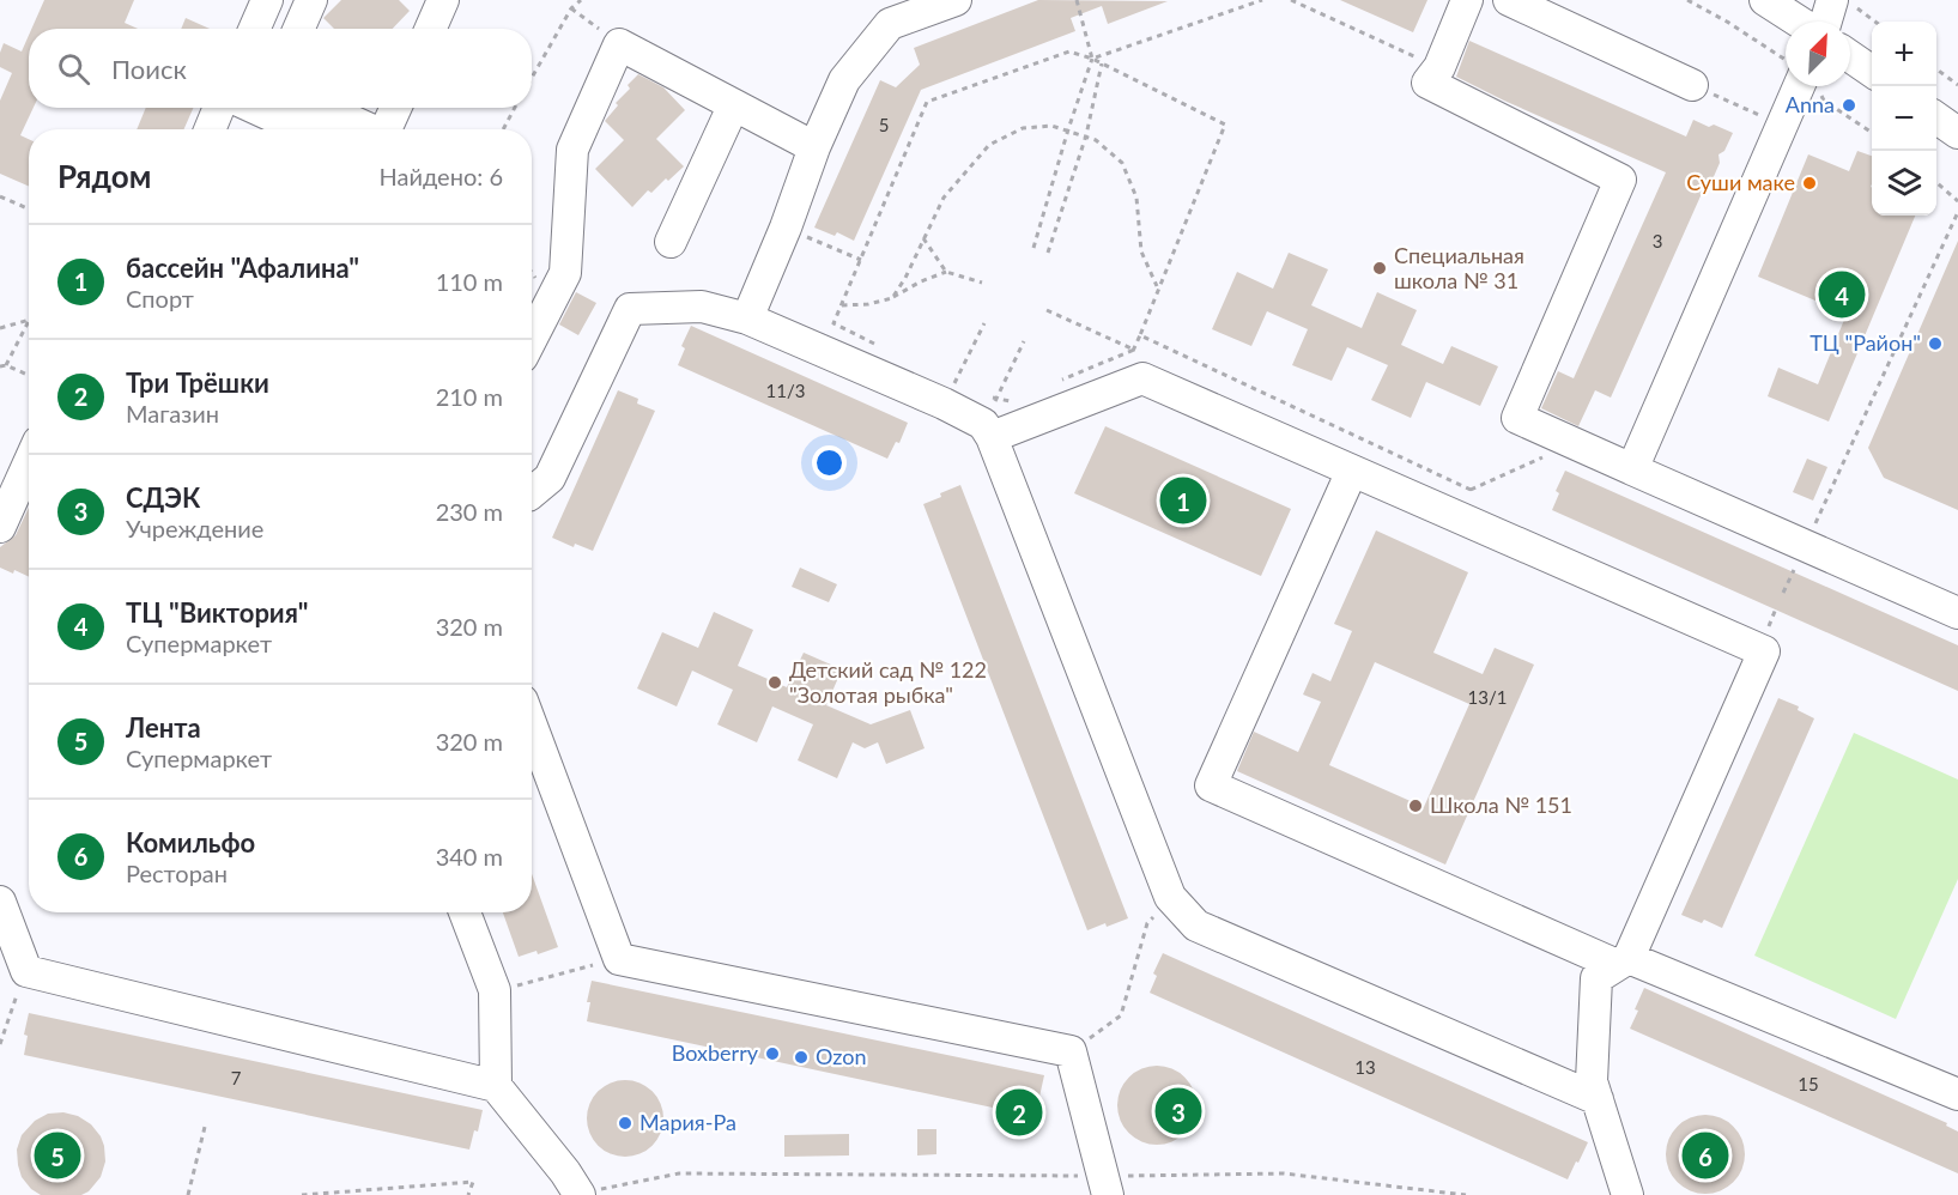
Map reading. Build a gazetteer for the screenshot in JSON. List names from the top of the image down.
{
  "places": [
    "Anna",
    "Суши маке",
    "Специальная школа № 31",
    "ТЦ \"Район\"",
    "Детский сад № 122 \"Золотая рыбка\"",
    "Школа № 151",
    "Boxberry",
    "Ozon",
    "Мария-Ра"
  ],
  "house_numbers": [
    "5",
    "3",
    "11/3",
    "13/1",
    "13",
    "7",
    "15"
  ],
  "north": "top right",
  "page": {
    "map_buttons": ["+", "−"],
    "search": "Поиск",
    "heading": ["Рядом", "Найдено: 6"],
    "list": [
      {
        "mark": "1",
        "name": "бассейн \"Афалина\"",
        "note": "Спорт",
        "value": "110 m"
      },
      {
        "mark": "2",
        "name": "Три Трёшки",
        "note": "Магазин",
        "value": "210 m"
      },
      {
        "mark": "3",
        "name": "СДЭК",
        "note": "Учреждение",
        "value": "230 m"
      },
      {
        "mark": "4",
        "name": "ТЦ \"Виктория\"",
        "note": "Супермаркет",
        "value": "320 m"
      },
      {
        "mark": "5",
        "name": "Лента",
        "note": "Супермаркет",
        "value": "320 m"
      },
      {
        "mark": "6",
        "name": "Комильфо",
        "note": "Ресторан",
        "value": "340 m"
      }
    ],
    "pins": [
      "4",
      "1",
      "3",
      "2",
      "5",
      "6"
    ]
  }
}
